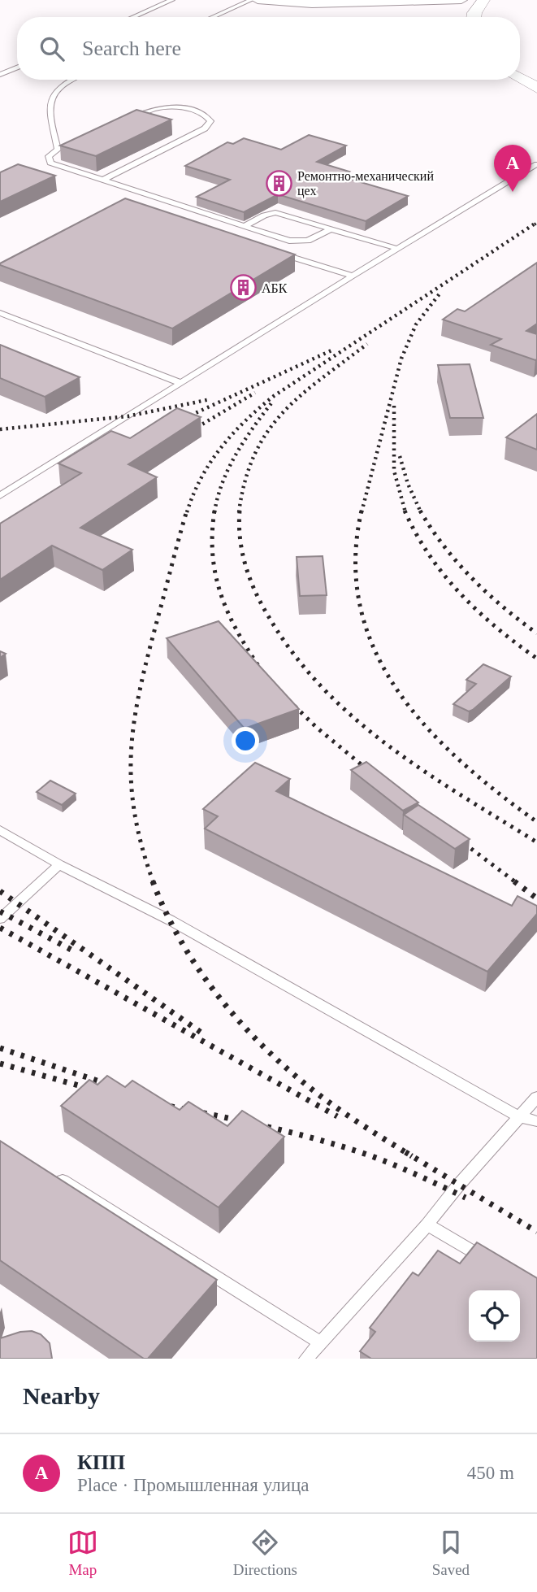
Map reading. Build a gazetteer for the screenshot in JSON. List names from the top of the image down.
{
  "places": {
    "building": ["Ремонтно-механический цех", "АБК"]
  },
  "page": {
    "search": "Search here",
    "pins": "A",
    "heading": "Nearby",
    "list": [
      {
        "mark": "A",
        "name": "КПП",
        "note": "Place · Промышленная улица",
        "value": "450 m"
      }
    ],
    "nav": ["Map", "Directions", "Saved"]
  }
}
